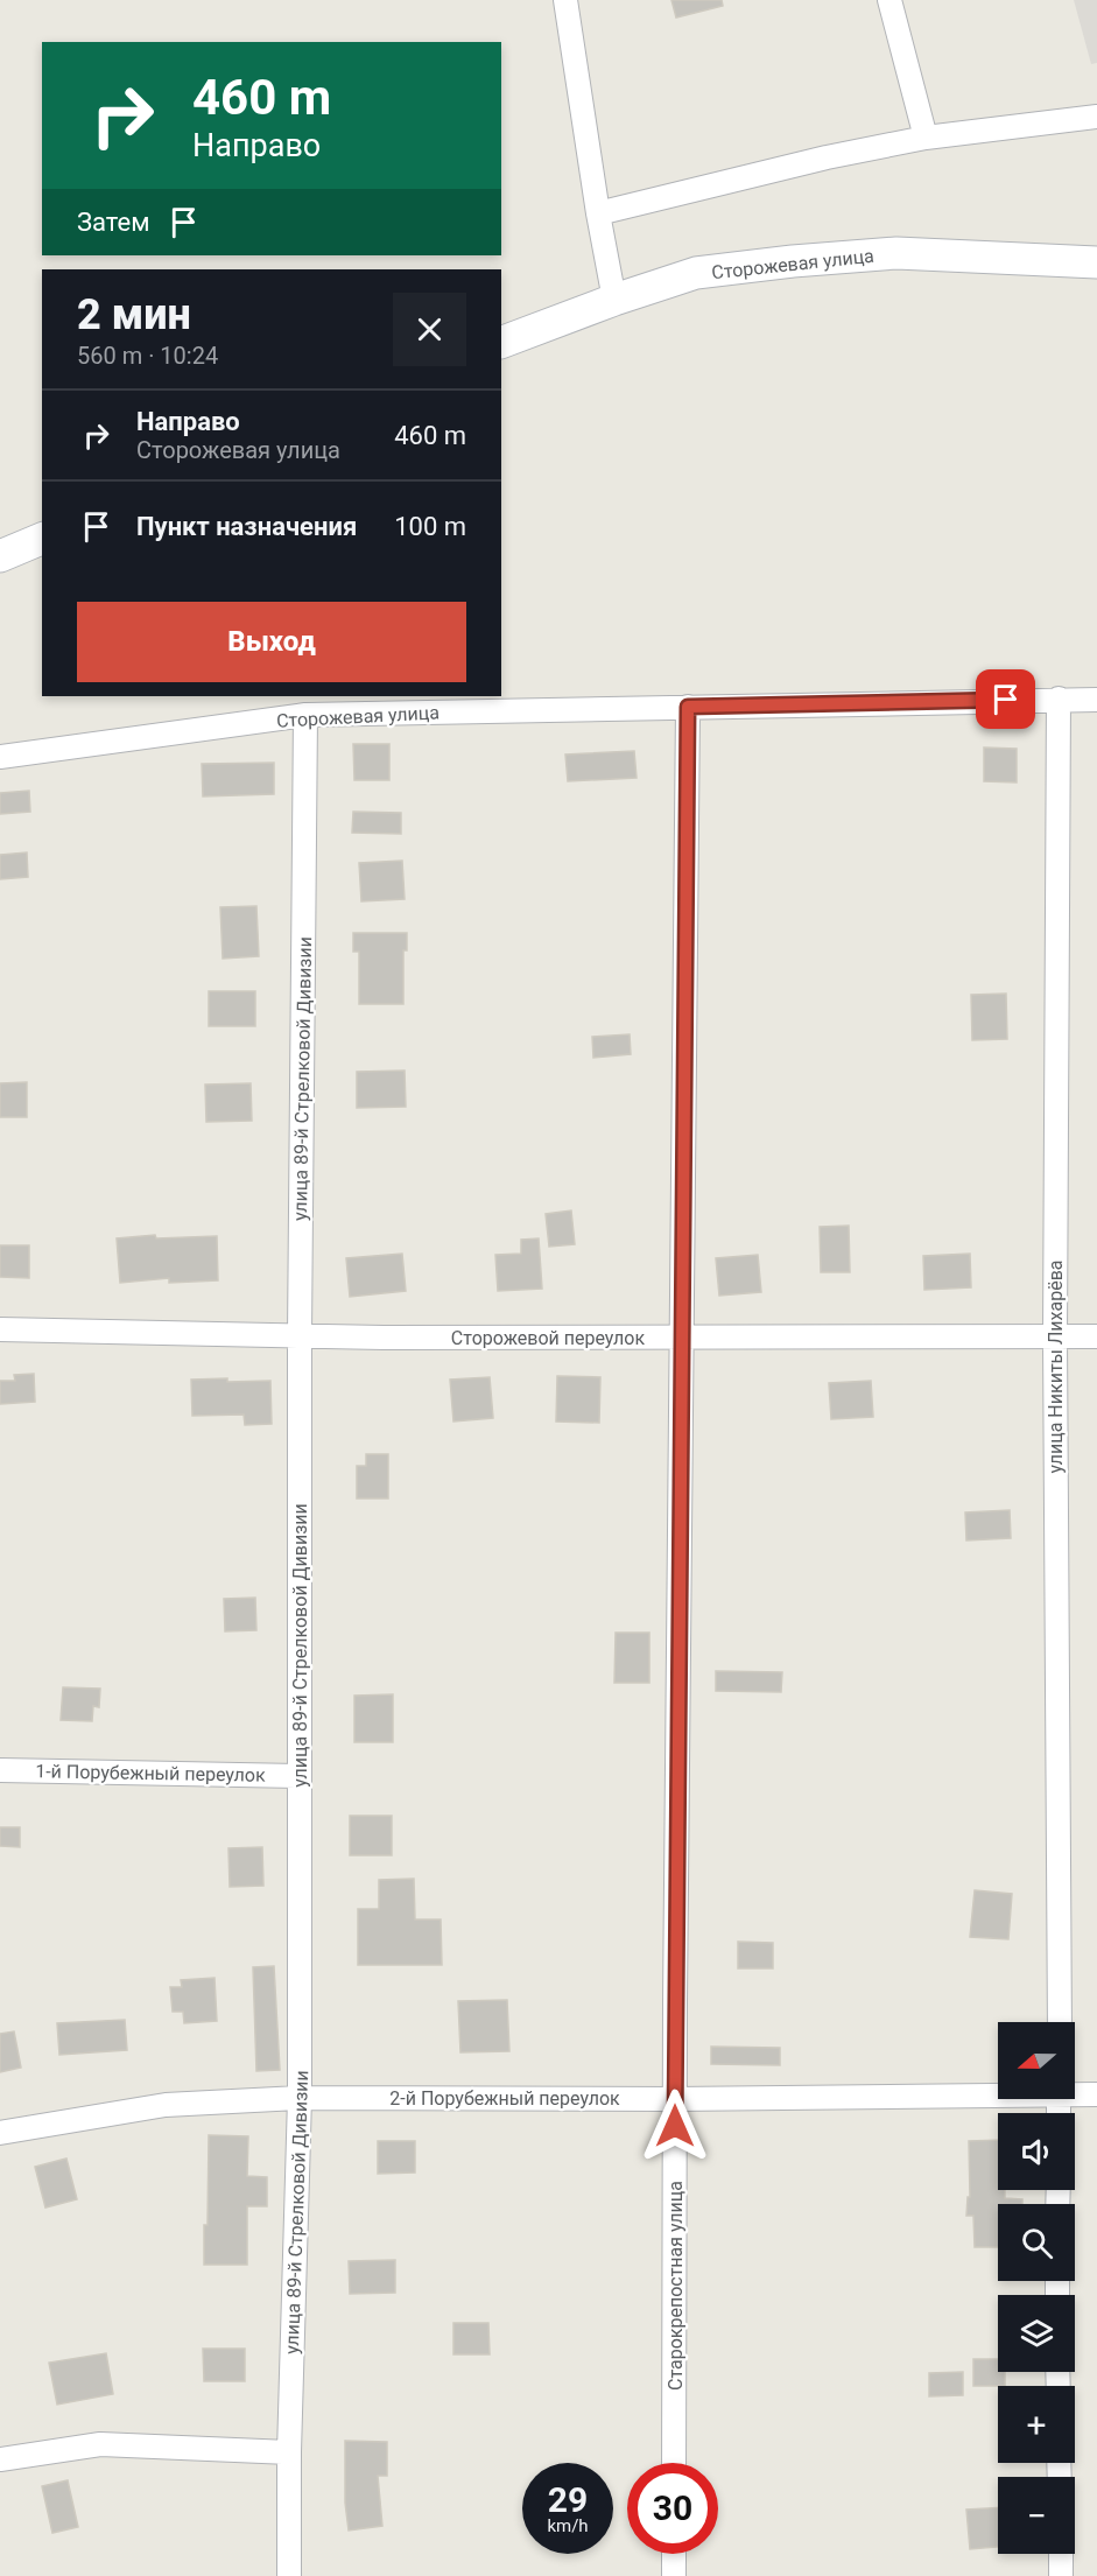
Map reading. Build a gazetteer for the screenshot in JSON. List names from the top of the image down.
{
  "streets": {
    "main road": ["Сторожевая улица"],
    "street": [
      "улица 89-й Стрелковой Дивизии",
      "Сторожевой переулок",
      "улица Никиты Лихарёва",
      "1-й Порубежный переулок",
      "2-й Порубежный переулок",
      "Старокрепостная улица"
    ]
  },
  "crossings": [
    ["Сторожевая улица", "улица 89-й Стрелковой Дивизии"],
    ["Сторожевая улица", "улица Никиты Лихарёва"],
    ["Сторожевая улица", "Старокрепостная улица"],
    ["улица 89-й Стрелковой Дивизии", "Сторожевой переулок"],
    ["улица 89-й Стрелковой Дивизии", "1-й Порубежный переулок"],
    ["улица 89-й Стрелковой Дивизии", "2-й Порубежный переулок"],
    ["Сторожевой переулок", "улица Никиты Лихарёва"],
    ["Сторожевой переулок", "Старокрепостная улица"],
    ["2-й Порубежный переулок", "Старокрепостная улица"]
  ],
  "north": "left",
  "page": {
    "turn": ["460 m", "Направо"],
    "then": "Затем",
    "heading": ["2 мин", "560 m · 10:24"],
    "list": [
      {
        "name": "Направо",
        "note": "Сторожевая улица",
        "value": "460 m"
      },
      {
        "name": "Пункт назначения",
        "value": "100 m"
      }
    ],
    "buttons": "Выход",
    "map_buttons": ["+", "−"],
    "speed": "29 km/h",
    "limit": "30"
  }
}
